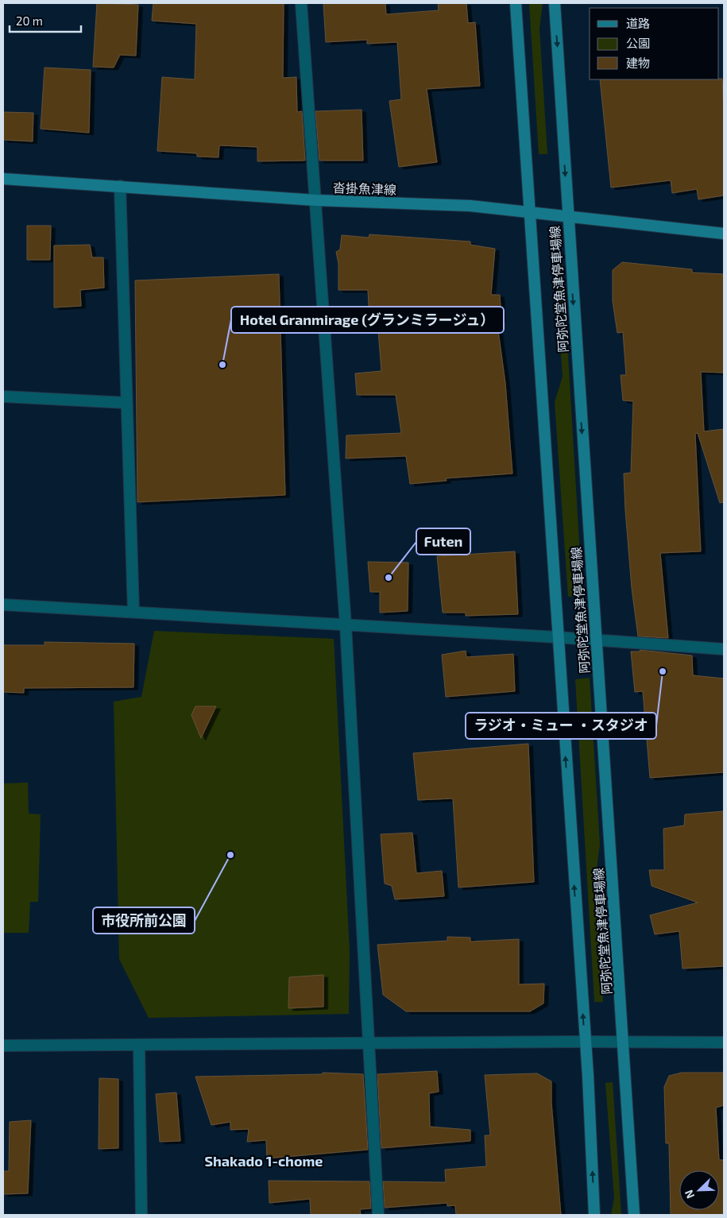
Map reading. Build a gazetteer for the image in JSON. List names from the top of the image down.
{
  "streets": {
    "main road": ["沓掛魚津線", "阿弥陀堂魚津停車場線"]
  },
  "crossings": [
    ["沓掛魚津線", "阿弥陀堂魚津停車場線"]
  ],
  "districts": ["Shakado 1-chome"],
  "places": [
    "Hotel Granmirage (グランミラージュ）",
    "Futen",
    "ラジオ・ミュー ・スタジオ",
    "市役所前公園"
  ],
  "legend": ["道路", "公園", "建物"],
  "scale_bar": "20 m",
  "north": "bottom left"
}
